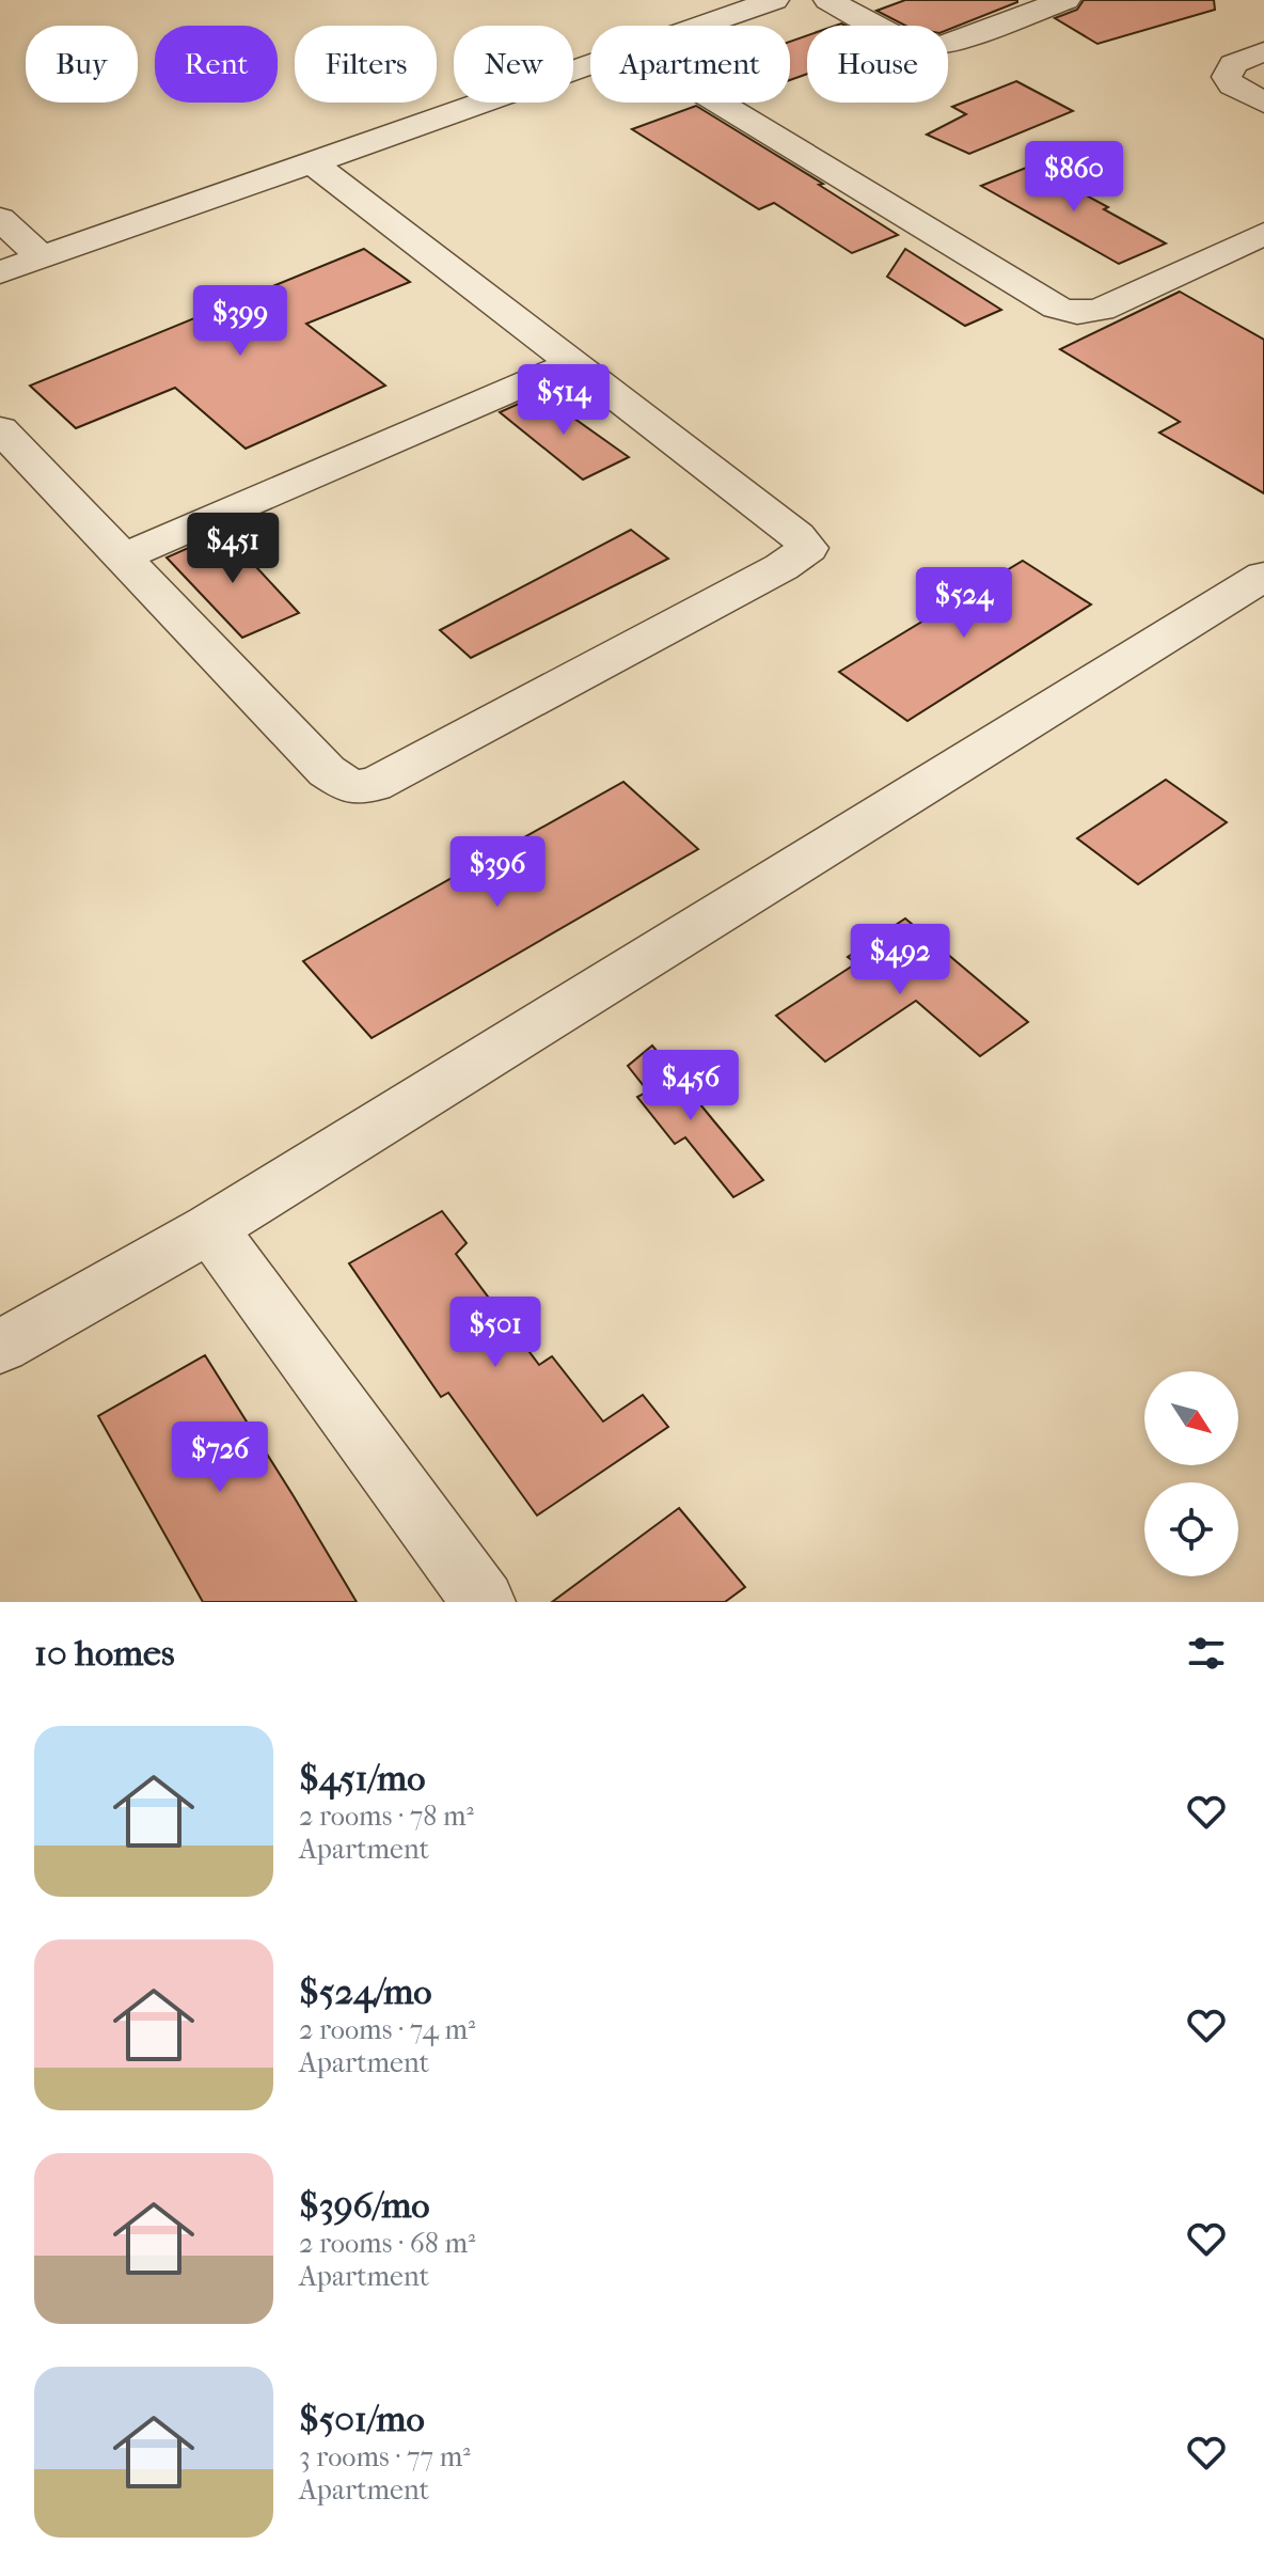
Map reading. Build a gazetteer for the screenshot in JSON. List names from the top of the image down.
{
  "north": "bottom right",
  "page": {
    "chip": [
      "Buy",
      "Rent",
      "Filters",
      "New",
      "Apartment",
      "House"
    ],
    "price": [
      "$860",
      "$399",
      "$514",
      "$451",
      "$524",
      "$396",
      "$492",
      "$456",
      "$501",
      "$726"
    ],
    "heading": "10 homes",
    "list": [
      {
        "name": "$451/mo",
        "note": "2 rooms · 78 m² · Apartment"
      },
      {
        "name": "$524/mo",
        "note": "2 rooms · 74 m² · Apartment"
      },
      {
        "name": "$396/mo",
        "note": "2 rooms · 68 m² · Apartment"
      },
      {
        "name": "$501/mo",
        "note": "3 rooms · 77 m² · Apartment"
      }
    ]
  }
}
